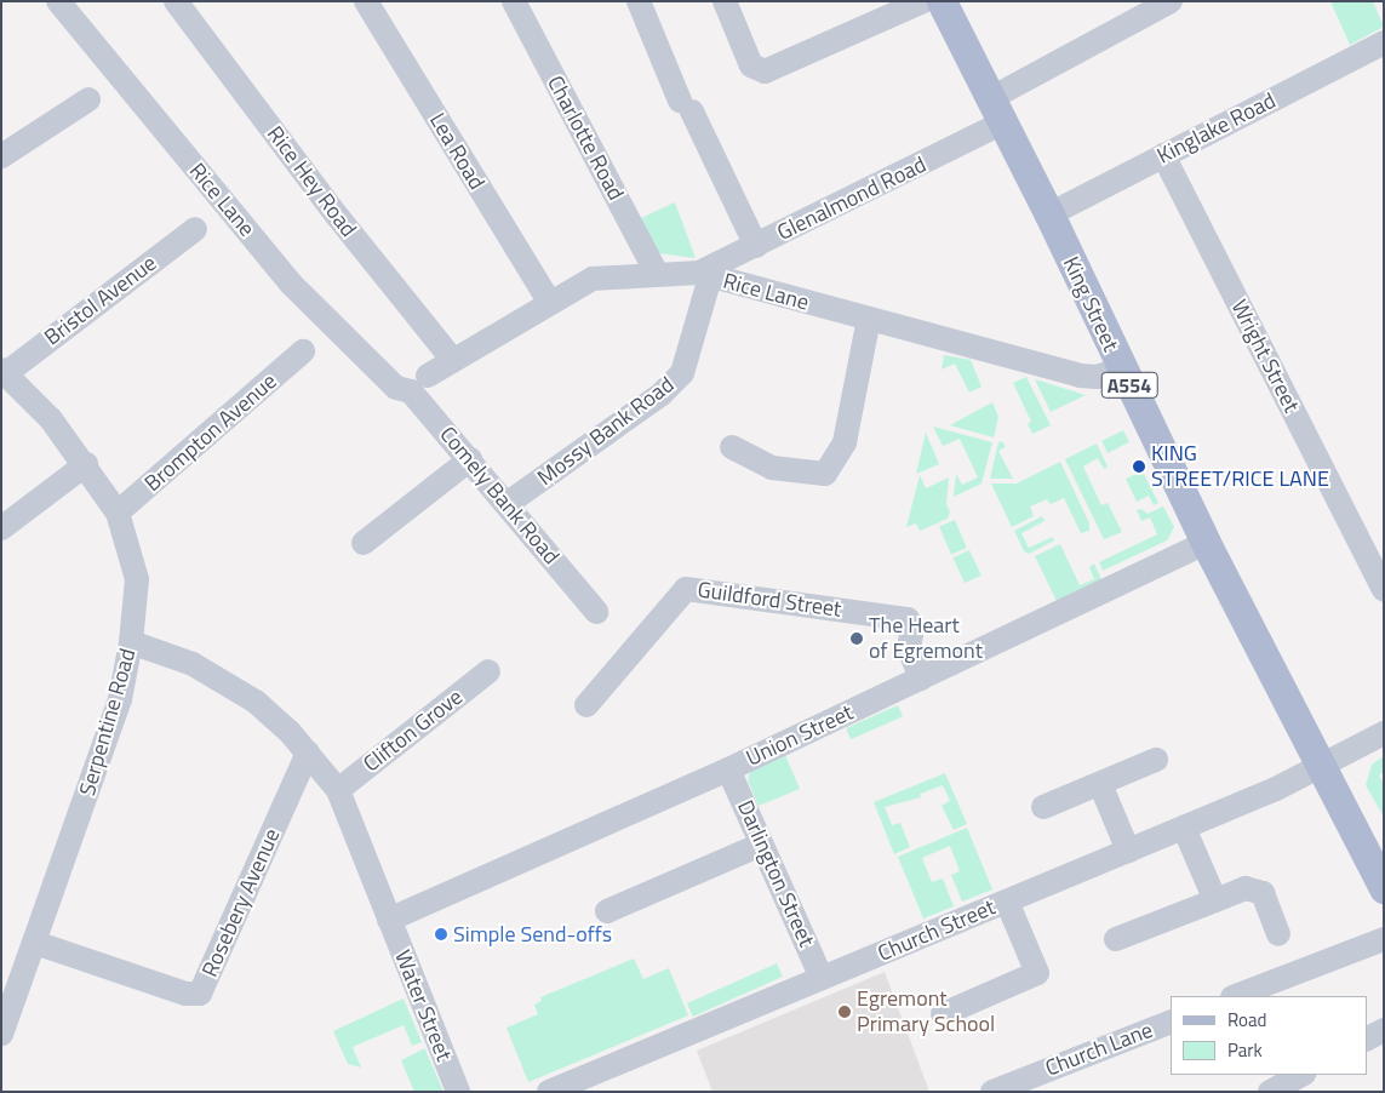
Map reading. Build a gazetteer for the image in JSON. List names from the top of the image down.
{
  "streets": {
    "main road": ["King Street", "A554"],
    "street": [
      "Kinglake Road",
      "Charlotte Road",
      "Lea Road",
      "Rice Hey Road",
      "Glenalmond Road",
      "Rice Lane",
      "Bristol Avenue",
      "Wright Street",
      "Mossy Bank Road",
      "Brompton Avenue",
      "Comely Bank Road",
      "Guildford Street",
      "Serpentine Road",
      "Clifton Grove",
      "Union Street",
      "Darlington Street",
      "Rosebery Avenue",
      "Church Street",
      "Water Street",
      "Church Lane"
    ]
  },
  "crossings": [
    ["Kinglake Road", "King Street"],
    ["Kinglake Road", "Wright Street"],
    ["Charlotte Road", "Rice Lane"],
    ["Lea Road", "Rice Lane"],
    ["Rice Hey Road", "Rice Lane"],
    ["Glenalmond Road", "Rice Lane"],
    ["Glenalmond Road", "King Street"],
    ["Glenalmond Road", "Mossy Bank Road"],
    ["Rice Lane", "King Street"],
    ["Rice Lane", "Mossy Bank Road"],
    ["Rice Lane", "Comely Bank Road"],
    ["Bristol Avenue", "Serpentine Road"],
    ["King Street", "A554"],
    ["King Street", "Union Street"],
    ["King Street", "Church Street"],
    ["A554", "Church Street"],
    ["Mossy Bank Road", "Comely Bank Road"],
    ["Brompton Avenue", "Serpentine Road"],
    ["Guildford Street", "Union Street"],
    ["Serpentine Road", "Rosebery Avenue"],
    ["Serpentine Road", "Water Street"],
    ["Clifton Grove", "Water Street"],
    ["Union Street", "Darlington Street"],
    ["Union Street", "Water Street"],
    ["Darlington Street", "Church Street"],
    ["Rosebery Avenue", "Water Street"]
  ],
  "places": [
    "KING STREET/RICE LANE",
    "The Heart of Egremont",
    "Simple Send-offs",
    "Egremont Primary School"
  ],
  "legend": ["Road", "Park"]
}
